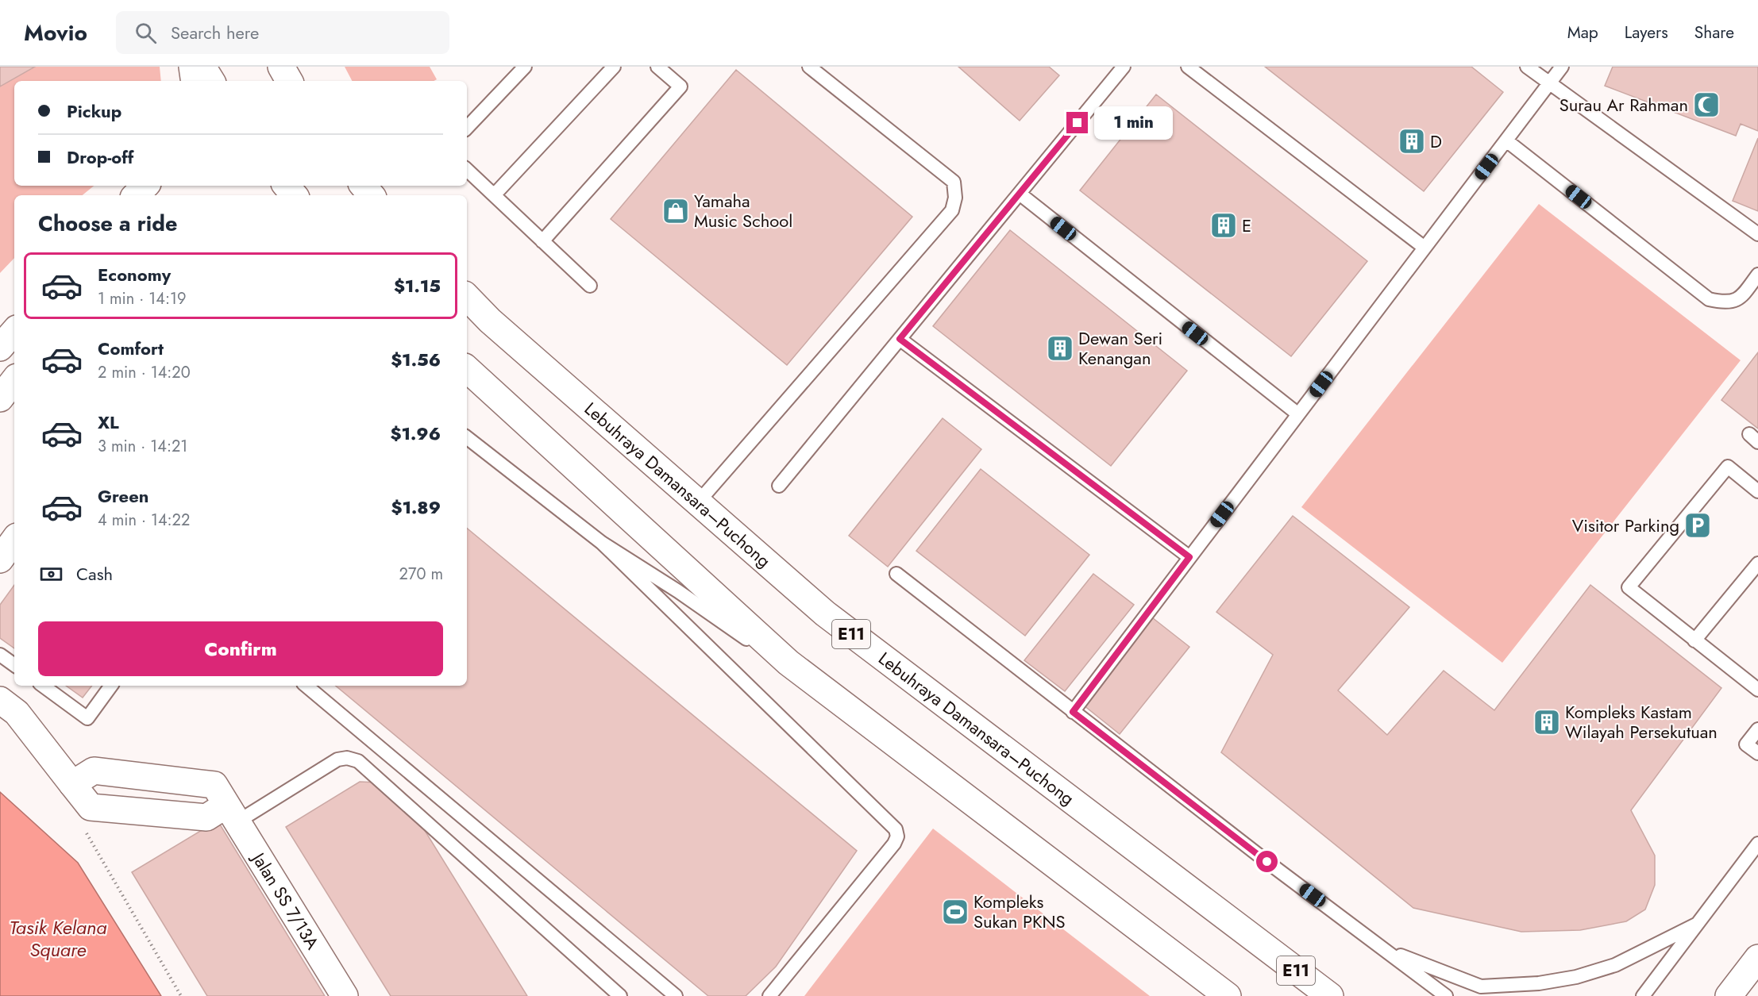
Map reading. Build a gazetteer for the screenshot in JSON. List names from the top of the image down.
{
  "streets": {
    "main road": ["Lebuhraya Damansara–Puchong", "E11", "Jalan SS 7/13A"]
  },
  "water": ["Tasik Kelana Square"],
  "places": {
    "mosque": ["Surau Ar Rahman"],
    "building": [
      "D",
      "E",
      "Dewan Seri Kenangan",
      "Kompleks Kastam Wilayah Persekutuan"
    ],
    "shop": ["Yamaha Music School"],
    "parking": ["Visitor Parking"],
    "sports": ["Kompleks Sukan PKNS"]
  },
  "page": {
    "header": "Movio",
    "search": "Search here",
    "nav": ["Map", "Layers", "Share"],
    "banner": ["Pickup", "Drop-off"],
    "bubble": "1 min",
    "heading": "Choose a ride",
    "list": [
      {
        "name": "Economy",
        "note": "1 min · 14:19",
        "value": "$1.15"
      },
      {
        "name": "Comfort",
        "note": "2 min · 14:20",
        "value": "$1.56"
      },
      {
        "name": "XL",
        "note": "3 min · 14:21",
        "value": "$1.96"
      },
      {
        "name": "Green",
        "note": "4 min · 14:22",
        "value": "$1.89"
      }
    ],
    "pay": ["Cash", "270 m"],
    "buttons": "Confirm"
  }
}
